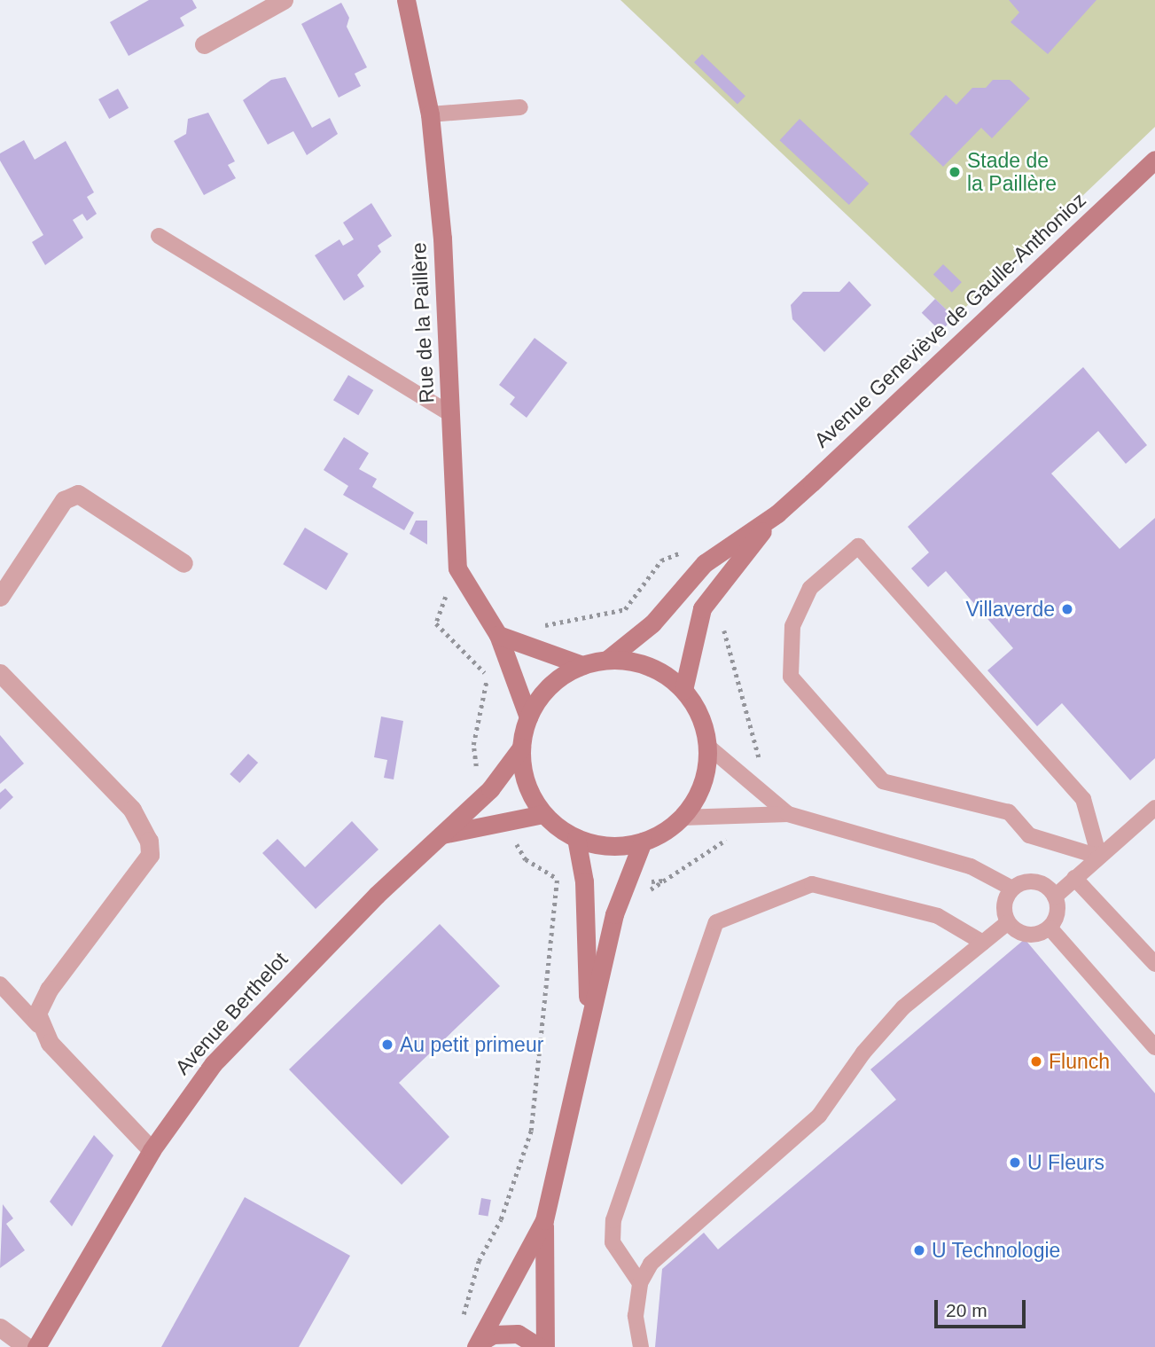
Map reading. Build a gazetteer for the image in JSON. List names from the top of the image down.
{
  "streets": {
    "main road": ["Avenue Geneviève de Gaulle-Anthonioz", "Rue de la Paillère", "Avenue Berthelot"]
  },
  "crossings": [
    ["Avenue Geneviève de Gaulle-Anthonioz", "Rue de la Paillère"],
    ["Avenue Geneviève de Gaulle-Anthonioz", "Avenue Berthelot"],
    ["Rue de la Paillère", "Avenue Berthelot"]
  ],
  "places": [
    "Stade de la Paillère",
    "Villaverde",
    "Au petit primeur",
    "Flunch",
    "U Fleurs",
    "U Technologie"
  ],
  "scale_bar": "20 m"
}
